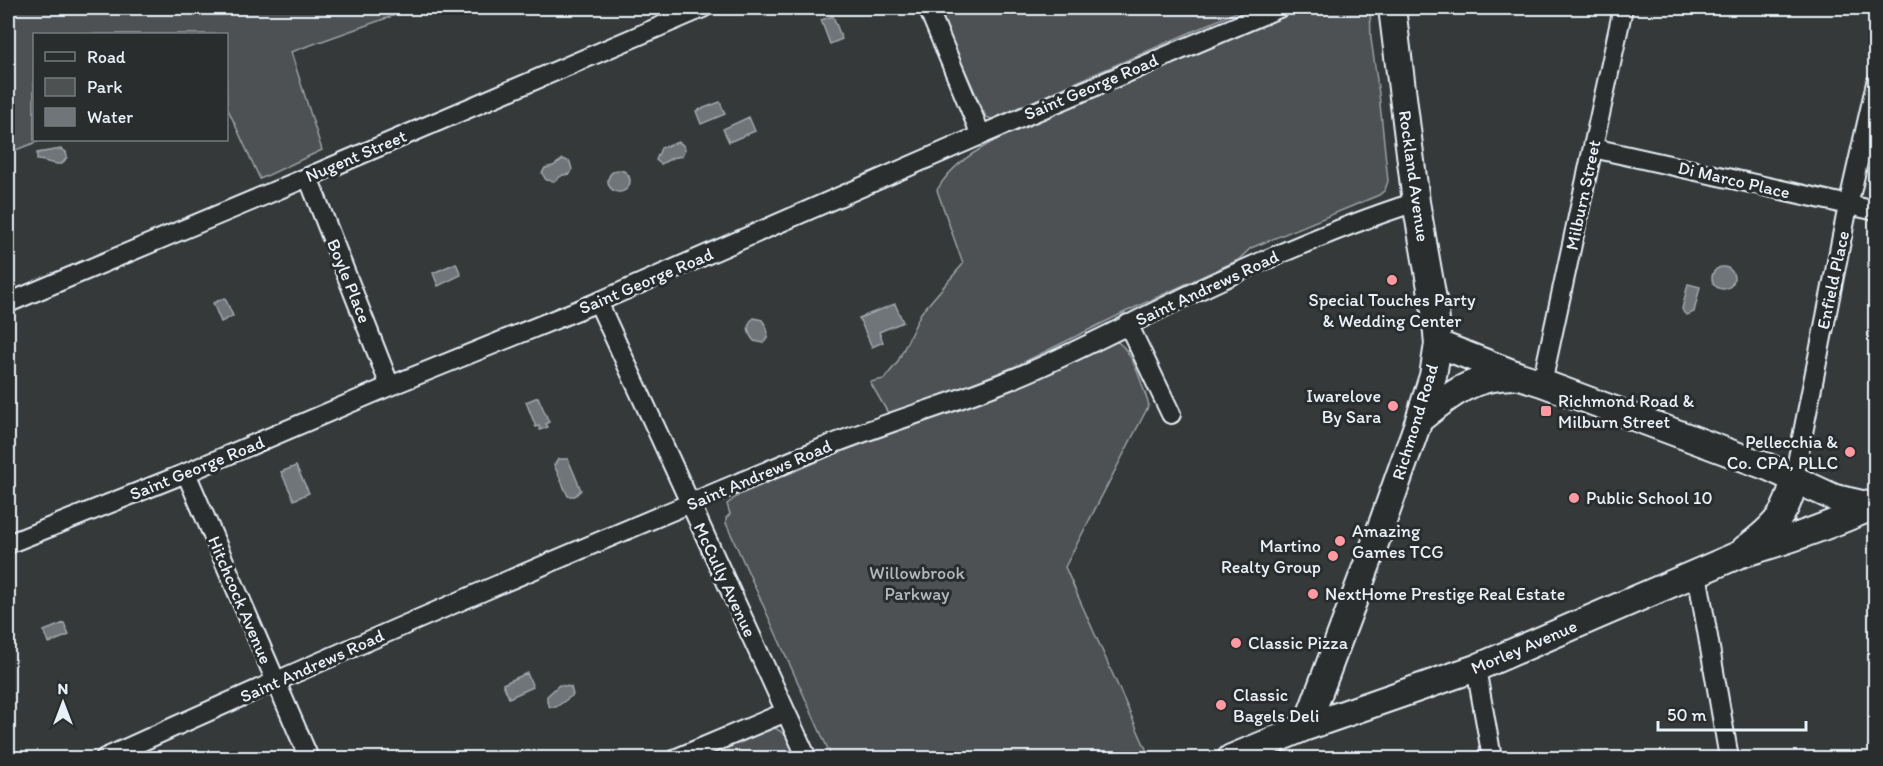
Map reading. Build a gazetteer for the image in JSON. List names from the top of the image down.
{
  "streets": {
    "street": [
      "Saint George Road",
      "Nugent Street",
      "Rockland Avenue",
      "Di Marco Place",
      "Milburn Street",
      "Enfield Place",
      "Boyle Place",
      "Saint Andrews Road",
      "Richmond Road",
      "McCully Avenue",
      "Hitchcock Avenue",
      "Morley Avenue"
    ]
  },
  "crossings": [
    ["Saint George Road", "Boyle Place"],
    ["Saint George Road", "McCully Avenue"],
    ["Saint George Road", "Hitchcock Avenue"],
    ["Nugent Street", "Boyle Place"],
    ["Rockland Avenue", "Saint Andrews Road"],
    ["Rockland Avenue", "Richmond Road"],
    ["Di Marco Place", "Milburn Street"],
    ["Di Marco Place", "Enfield Place"],
    ["Milburn Street", "Richmond Road"],
    ["Enfield Place", "Richmond Road"],
    ["Enfield Place", "Morley Avenue"],
    ["Saint Andrews Road", "McCully Avenue"],
    ["Saint Andrews Road", "Hitchcock Avenue"],
    ["Richmond Road", "Morley Avenue"]
  ],
  "parks": ["Willowbrook Parkway"],
  "places": {
    "other": [
      "Special Touches Party & Wedding Center",
      "Iwarelove By Sara",
      "Pellecchia & Co. CPA, PLLC",
      "Public School 10",
      "Amazing Games TCG",
      "Martino Realty Group",
      "NextHome Prestige Real Estate",
      "Classic Pizza",
      "Classic Bagels Deli"
    ],
    "transit": ["Richmond Road & Milburn Street"]
  },
  "legend": ["Road", "Park", "Water"],
  "scale_bar": "50 m",
  "north": "top"
}
